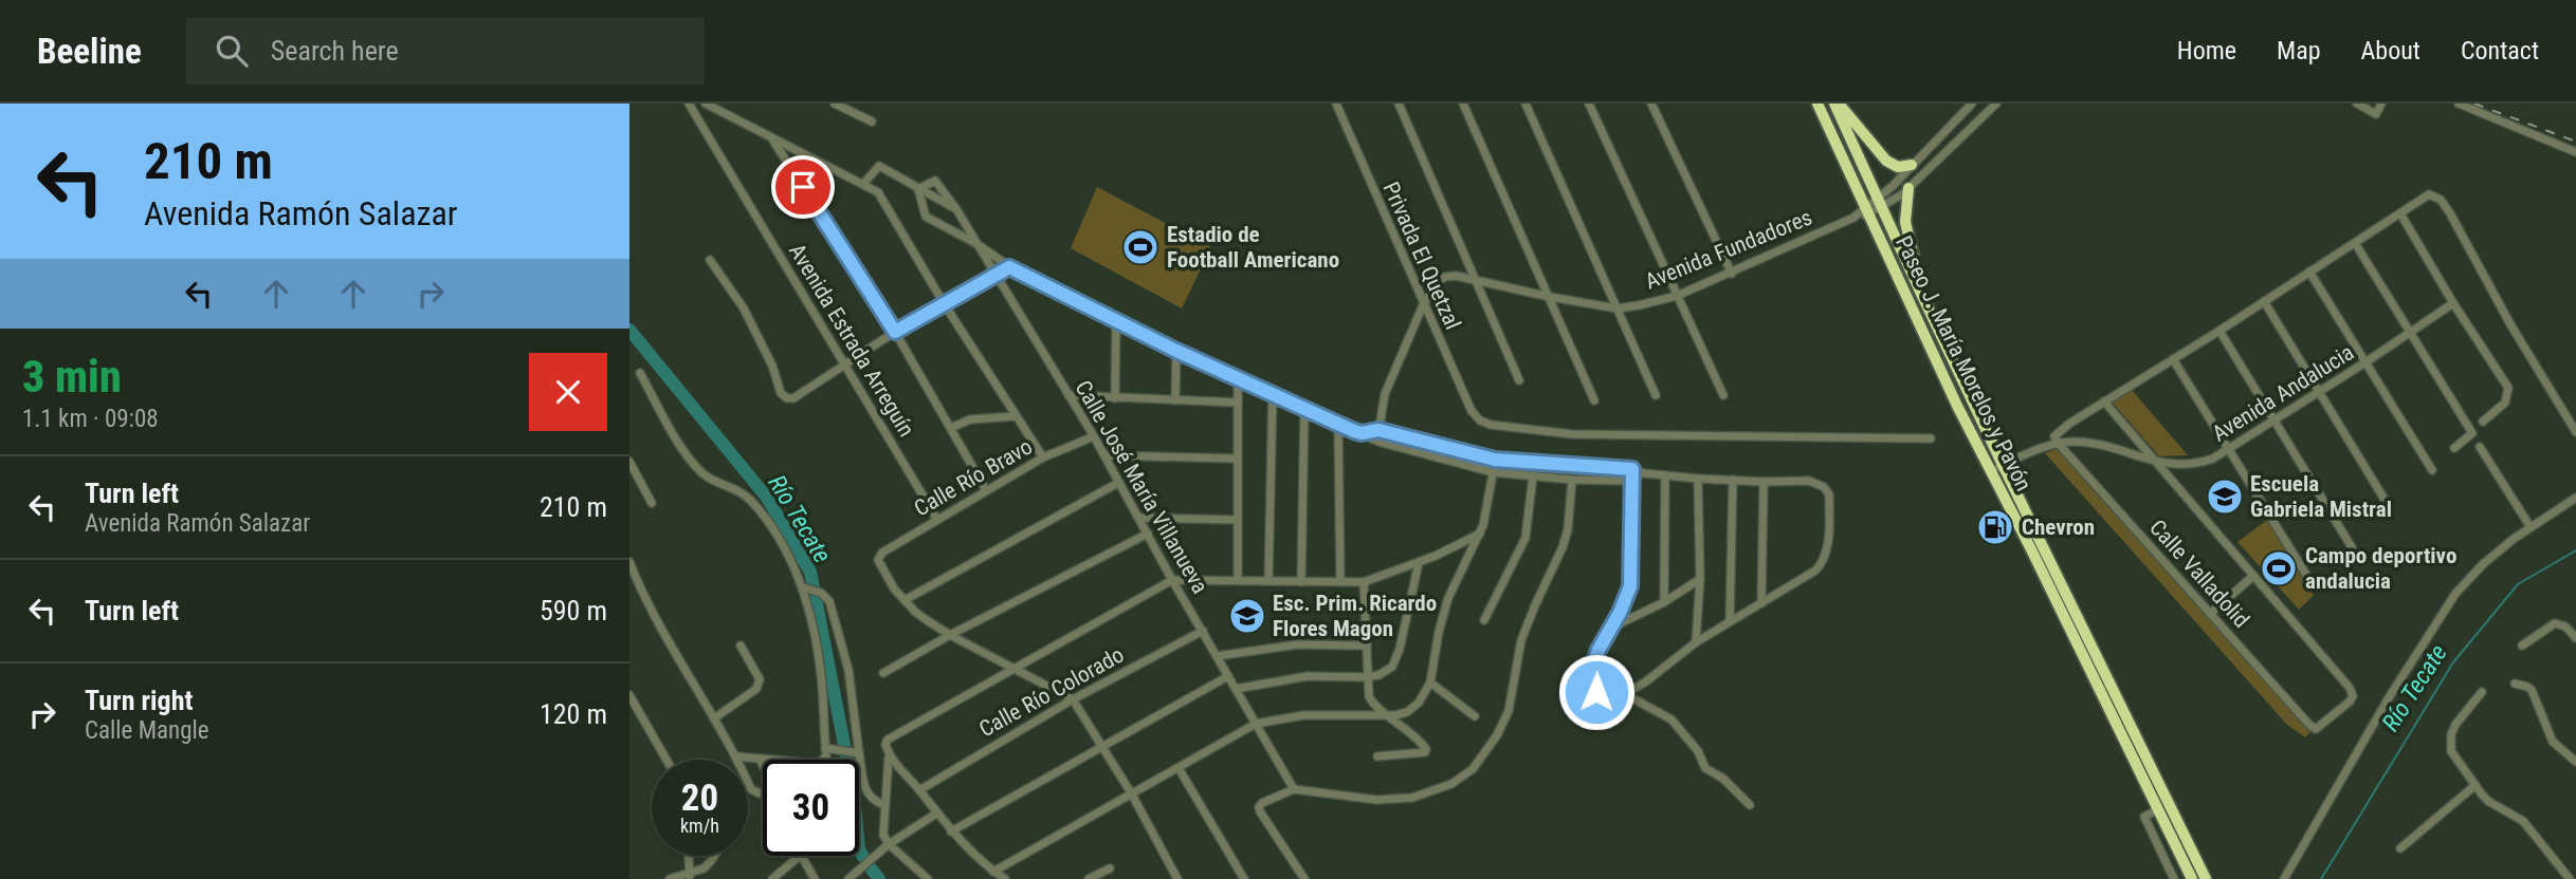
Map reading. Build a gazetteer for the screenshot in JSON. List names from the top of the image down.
{
  "streets": {
    "highway": ["Paseo J. María Morelos y Pavón"],
    "street": [
      "Avenida Fundadores",
      "Privada El Quetzal",
      "Avenida Estrada Arreguín",
      "Avenida Andalucia",
      "Calle Río Bravo",
      "Calle José María Villanueva",
      "Calle Valladolid",
      "Calle Río Colorado"
    ]
  },
  "crossings": [
    ["Avenida Fundadores", "Privada El Quetzal"],
    ["Avenida Fundadores", "Paseo J. María Morelos y Pavón"],
    ["Avenida Estrada Arreguín", "Calle Río Bravo"],
    ["Paseo J. María Morelos y Pavón", "Avenida Andalucia"],
    ["Avenida Andalucia", "Calle Valladolid"],
    ["Calle Río Bravo", "Calle José María Villanueva"],
    ["Calle José María Villanueva", "Calle Río Colorado"]
  ],
  "water": ["Río Tecate"],
  "places": {
    "sports": ["Estadio de Football Americano", "Campo deportivo andalucia"],
    "school or university": ["Escuela Gabriela Mistral", "Esc. Prim. Ricardo Flores Magon"],
    "fuel station": ["Chevron"]
  },
  "page": {
    "header": "Beeline",
    "search": "Search here",
    "nav": [
      "Home",
      "Map",
      "About",
      "Contact"
    ],
    "turn": ["210 m", "Avenida Ramón Salazar"],
    "heading": ["3 min", "1.1 km · 09:08"],
    "list": [
      {
        "name": "Turn left",
        "note": "Avenida Ramón Salazar",
        "value": "210 m"
      },
      {
        "name": "Turn left",
        "value": "590 m"
      },
      {
        "name": "Turn right",
        "note": "Calle Mangle",
        "value": "120 m"
      }
    ],
    "speed": "20 km/h",
    "limit": "30"
  }
}
